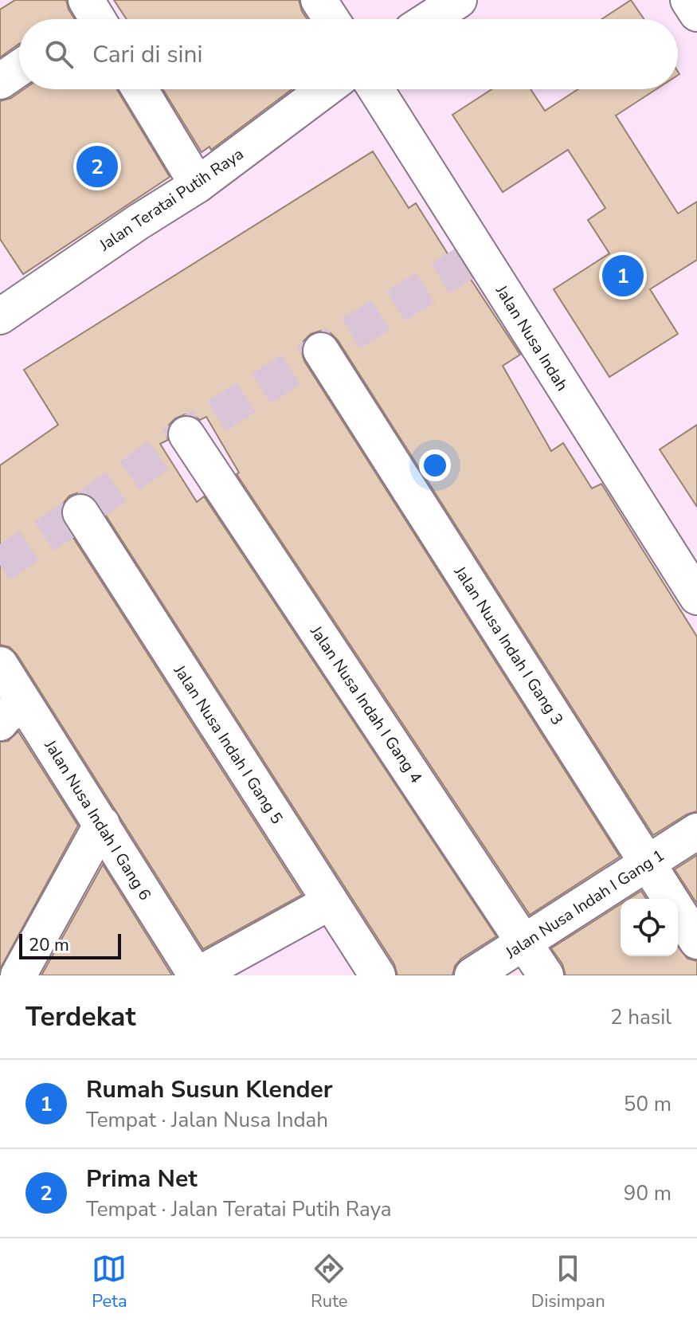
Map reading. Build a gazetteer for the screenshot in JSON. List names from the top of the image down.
{
  "streets": {
    "street": [
      "Jalan Teratai Putih Raya",
      "Jalan Nusa Indah",
      "Jalan Nusa Indah I Gang 3",
      "Jalan Nusa Indah I Gang 4",
      "Jalan Nusa Indah I Gang 5",
      "Jalan Nusa Indah I Gang 6",
      "Jalan Nusa Indah I Gang 1"
    ]
  },
  "crossings": [
    ["Jalan Nusa Indah I Gang 3", "Jalan Nusa Indah I Gang 1"],
    ["Jalan Nusa Indah I Gang 4", "Jalan Nusa Indah I Gang 1"]
  ],
  "scale_bar": "20 m",
  "page": {
    "search": "Cari di sini",
    "pins": ["2", "1"],
    "scale": "20 m",
    "heading": ["Terdekat", "2 hasil"],
    "list": [
      {
        "mark": "1",
        "name": "Rumah Susun Klender",
        "note": "Tempat · Jalan Nusa Indah",
        "value": "50 m"
      },
      {
        "mark": "2",
        "name": "Prima Net",
        "note": "Tempat · Jalan Teratai Putih Raya",
        "value": "90 m"
      }
    ],
    "nav": ["Peta", "Rute", "Disimpan"]
  }
}
